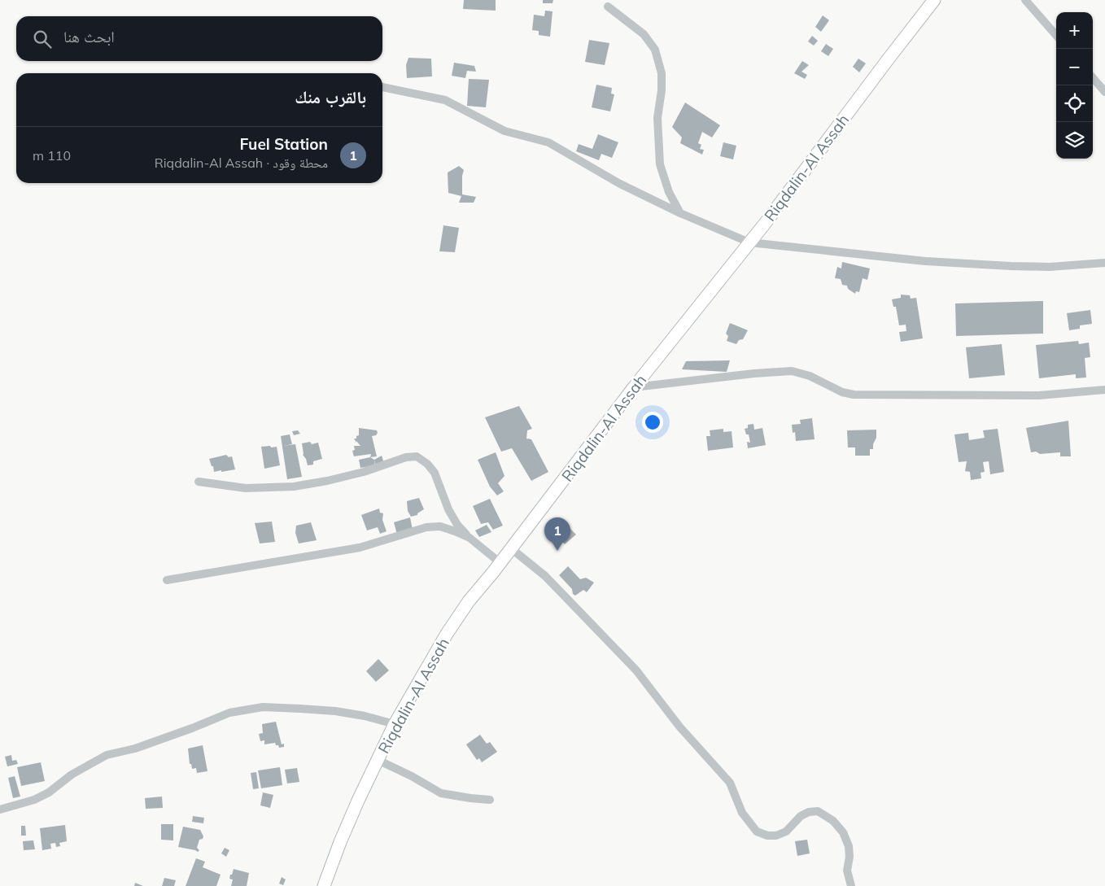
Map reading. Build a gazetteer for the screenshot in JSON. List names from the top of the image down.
{
  "streets": {
    "main road": ["Riqdalin-Al Assah"]
  },
  "page": {
    "map_buttons": ["+", "−"],
    "search": "ابحث هنا",
    "heading": "بالقرب منك",
    "list": [
      {
        "mark": "1",
        "name": "Fuel Station",
        "note": "محطة وقود · Riqdalin-Al Assah",
        "value": "110 m"
      }
    ],
    "pins": "1"
  }
}
